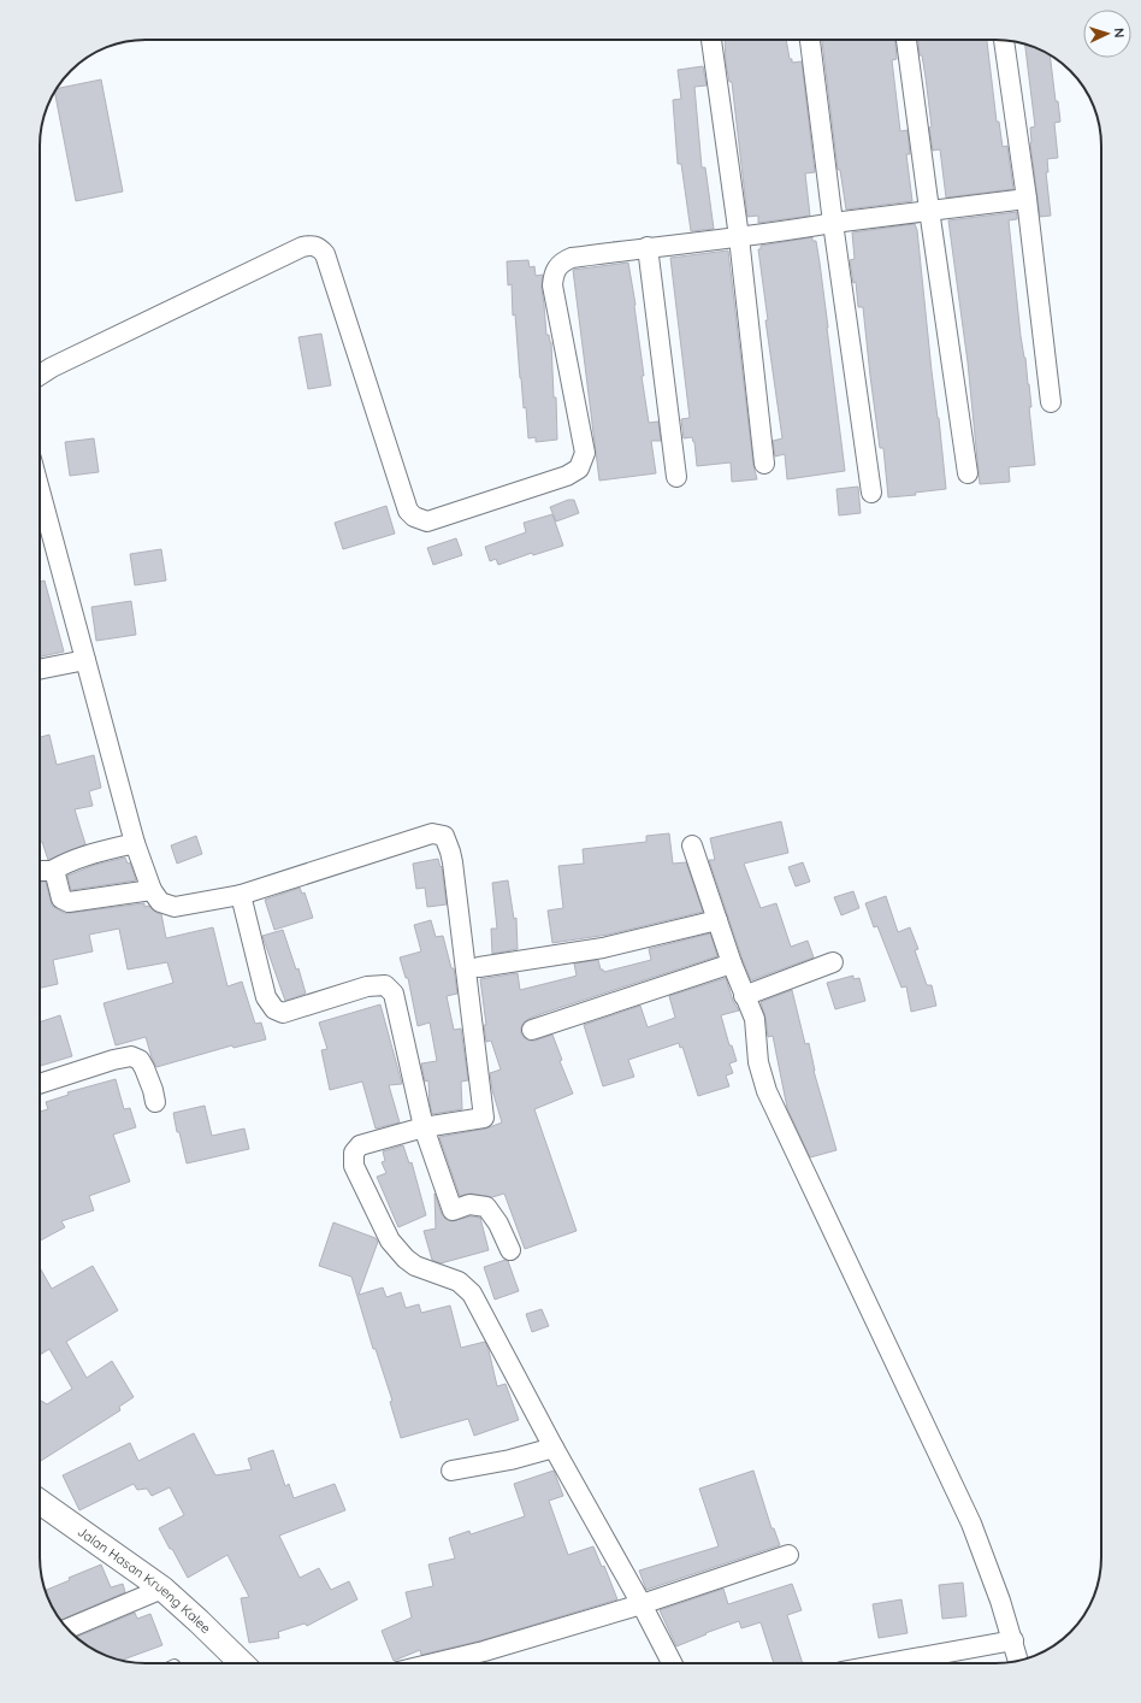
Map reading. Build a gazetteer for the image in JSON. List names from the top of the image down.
{
  "streets": {
    "street": ["Jalan Hasan Krueng Kalee"]
  },
  "north": "right"
}
